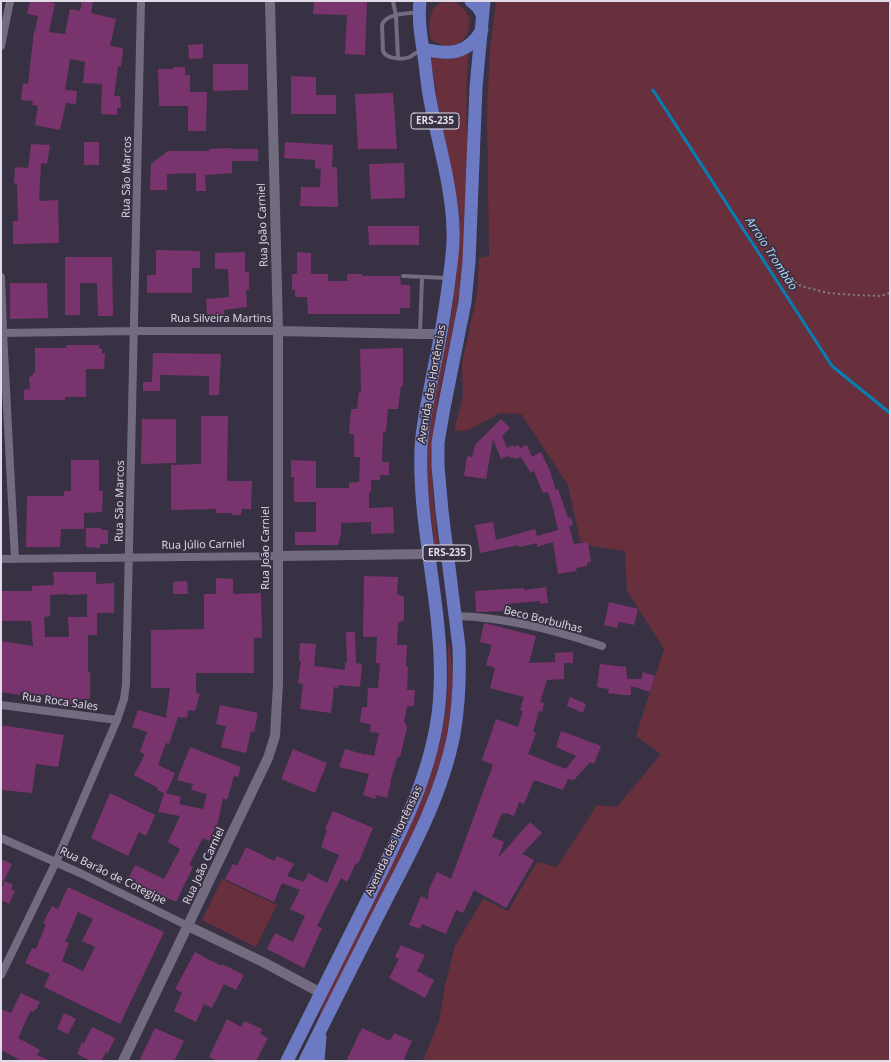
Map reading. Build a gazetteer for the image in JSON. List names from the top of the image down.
{
  "streets": {
    "main road": ["ERS-235", "Avenida das Hortênsias"],
    "street": [
      "Rua São Marcos",
      "Rua João Carniel",
      "Rua Silveira Martins",
      "Rua Júlio Carniel",
      "Beco Borbulhas",
      "Rua Roca Sales",
      "Rua Barão de Cotegipe"
    ]
  },
  "crossings": [
    ["ERS-235", "Avenida das Hortênsias"],
    ["Rua São Marcos", "Rua Silveira Martins"],
    ["Rua São Marcos", "Rua Júlio Carniel"],
    ["Rua São Marcos", "Rua Roca Sales"],
    ["Rua São Marcos", "Rua Barão de Cotegipe"],
    ["Rua João Carniel", "Rua Silveira Martins"],
    ["Rua João Carniel", "Rua Júlio Carniel"],
    ["Rua João Carniel", "Rua Barão de Cotegipe"],
    ["Rua Silveira Martins", "Avenida das Hortênsias"],
    ["Avenida das Hortênsias", "Rua Júlio Carniel"],
    ["Avenida das Hortênsias", "Beco Borbulhas"],
    ["Avenida das Hortênsias", "Rua Barão de Cotegipe"]
  ],
  "water": ["Arroio Trombão"]
}
